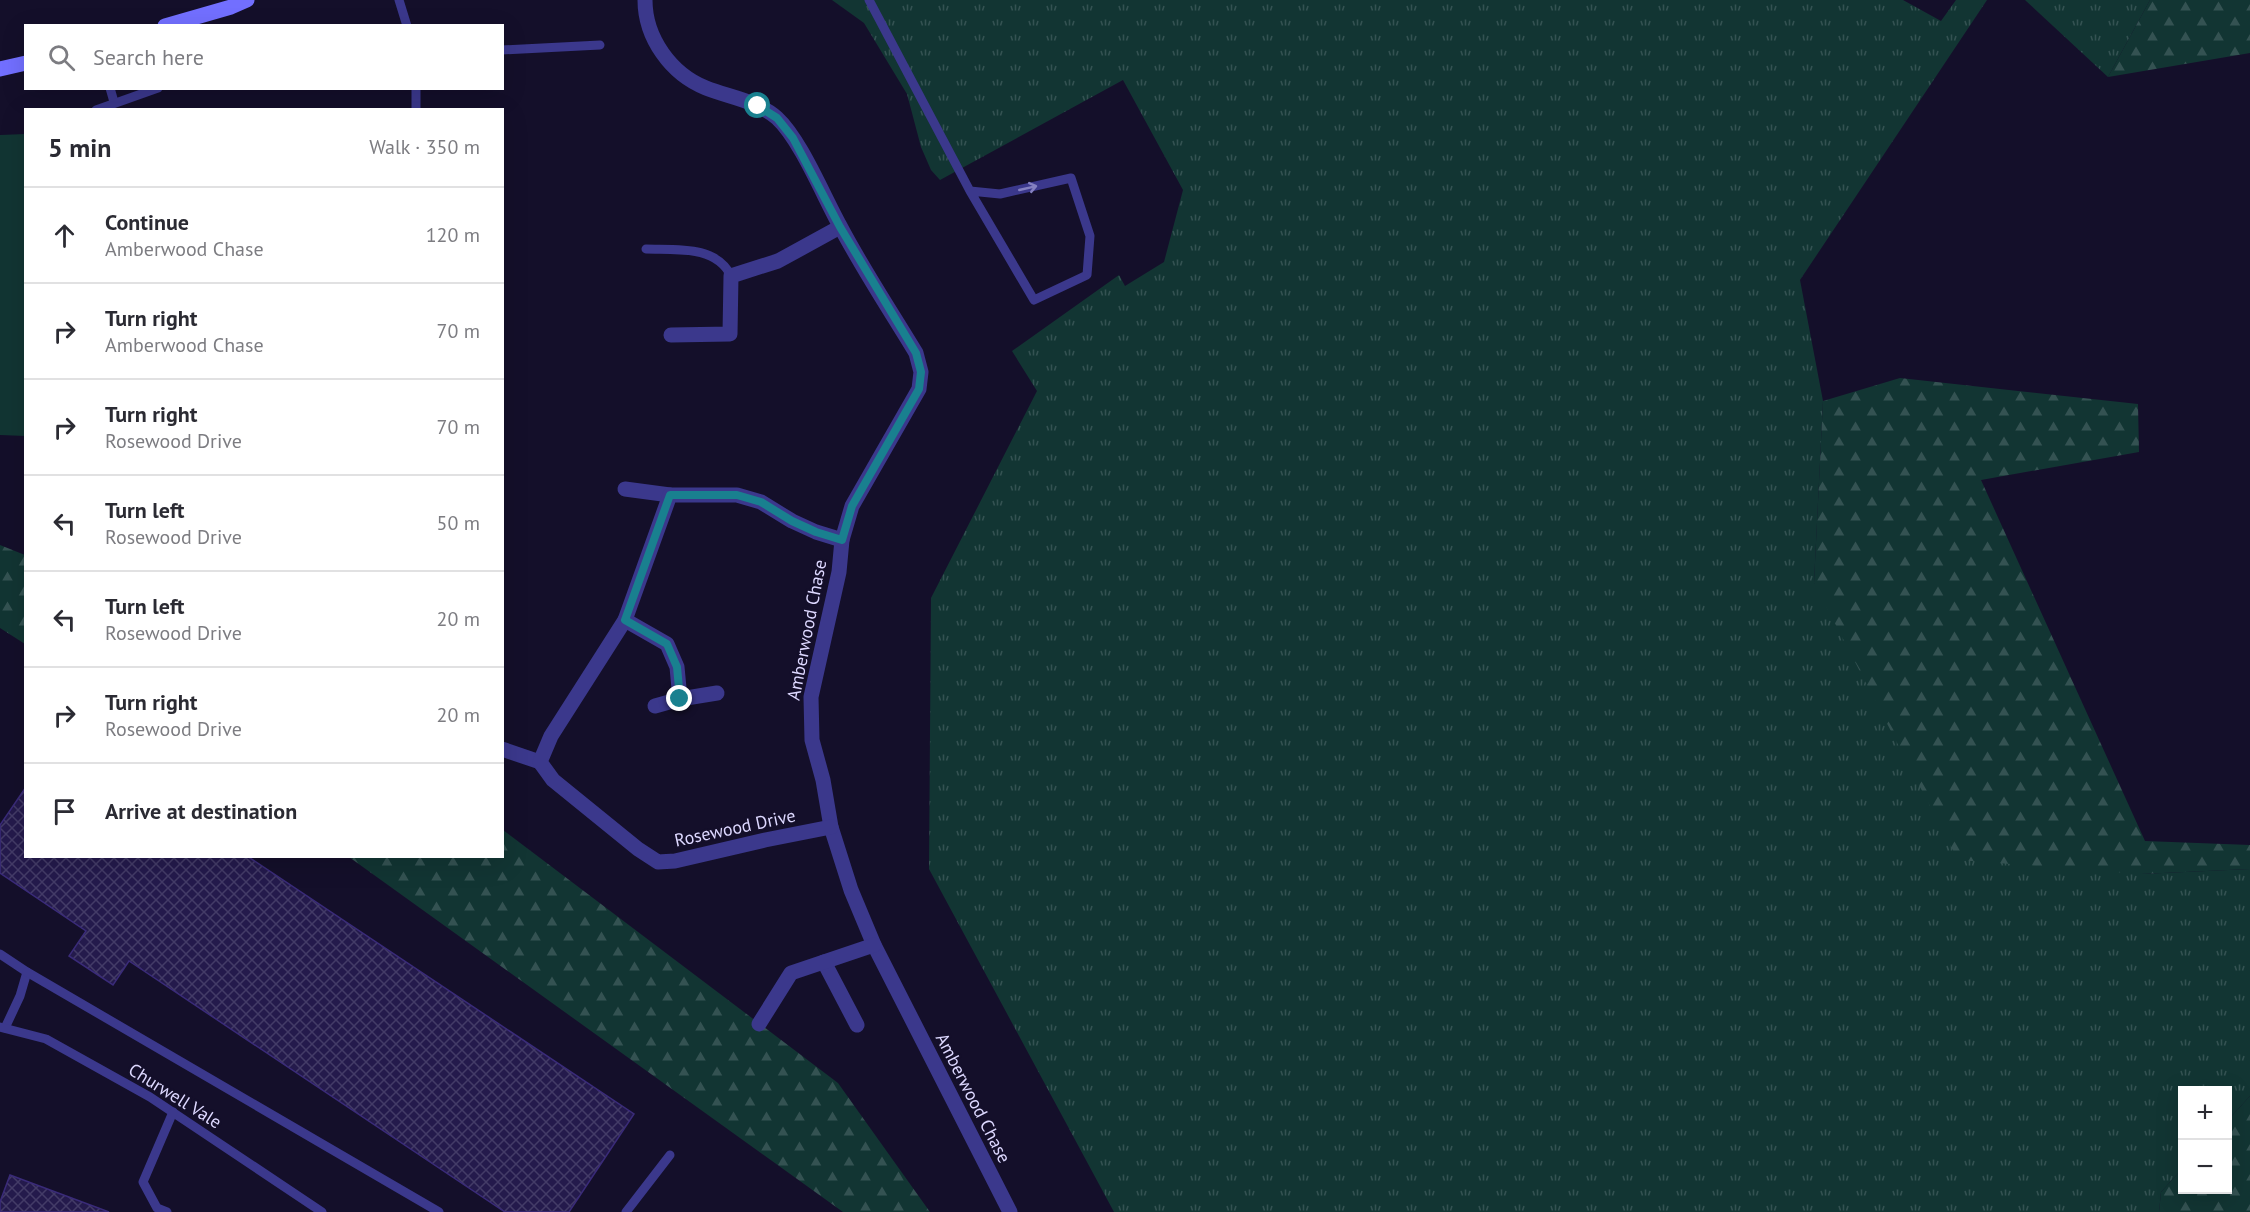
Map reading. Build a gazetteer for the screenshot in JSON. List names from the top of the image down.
{
  "streets": {
    "street": ["Amberwood Chase", "Rosewood Drive"],
    "lane": ["Churwell Vale"]
  },
  "crossings": [
    ["Amberwood Chase", "Rosewood Drive"]
  ],
  "page": {
    "search": "Search here",
    "heading": ["5 min", "Walk · 350 m"],
    "list": [
      ["Continue", "Amberwood Chase", "120 m"],
      ["Turn right", "Amberwood Chase", "70 m"],
      ["Turn right", "Rosewood Drive", "70 m"],
      ["Turn left", "Rosewood Drive", "50 m"],
      ["Turn left", "Rosewood Drive", "20 m"],
      ["Turn right", "Rosewood Drive", "20 m"],
      "Arrive at destination"
    ],
    "map_buttons": ["+", "−"]
  }
}
